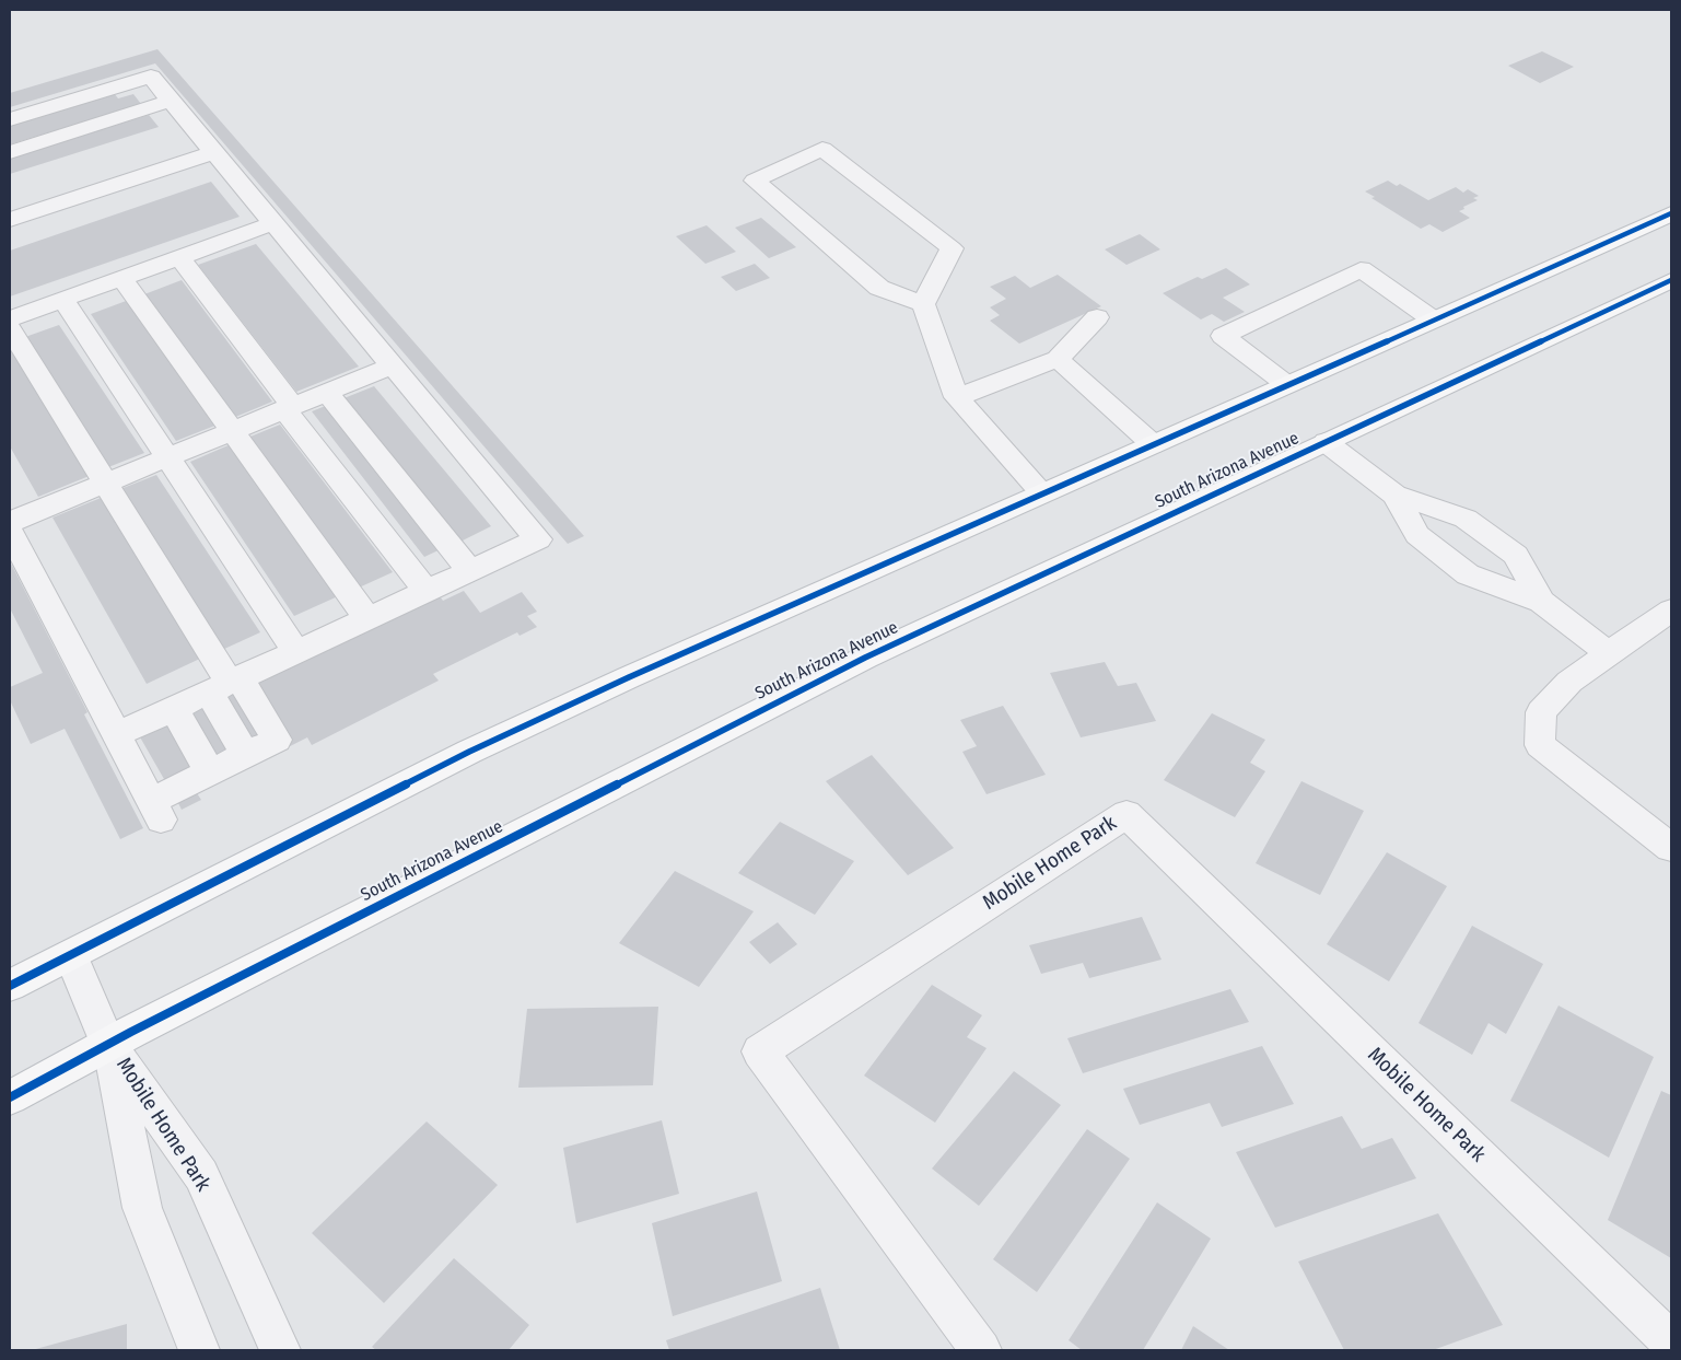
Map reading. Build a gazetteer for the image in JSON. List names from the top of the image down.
{
  "streets": {
    "main road": ["South Arizona Avenue"],
    "street": ["Mobile Home Park"]
  },
  "crossings": [
    ["South Arizona Avenue", "Mobile Home Park"]
  ]
}
